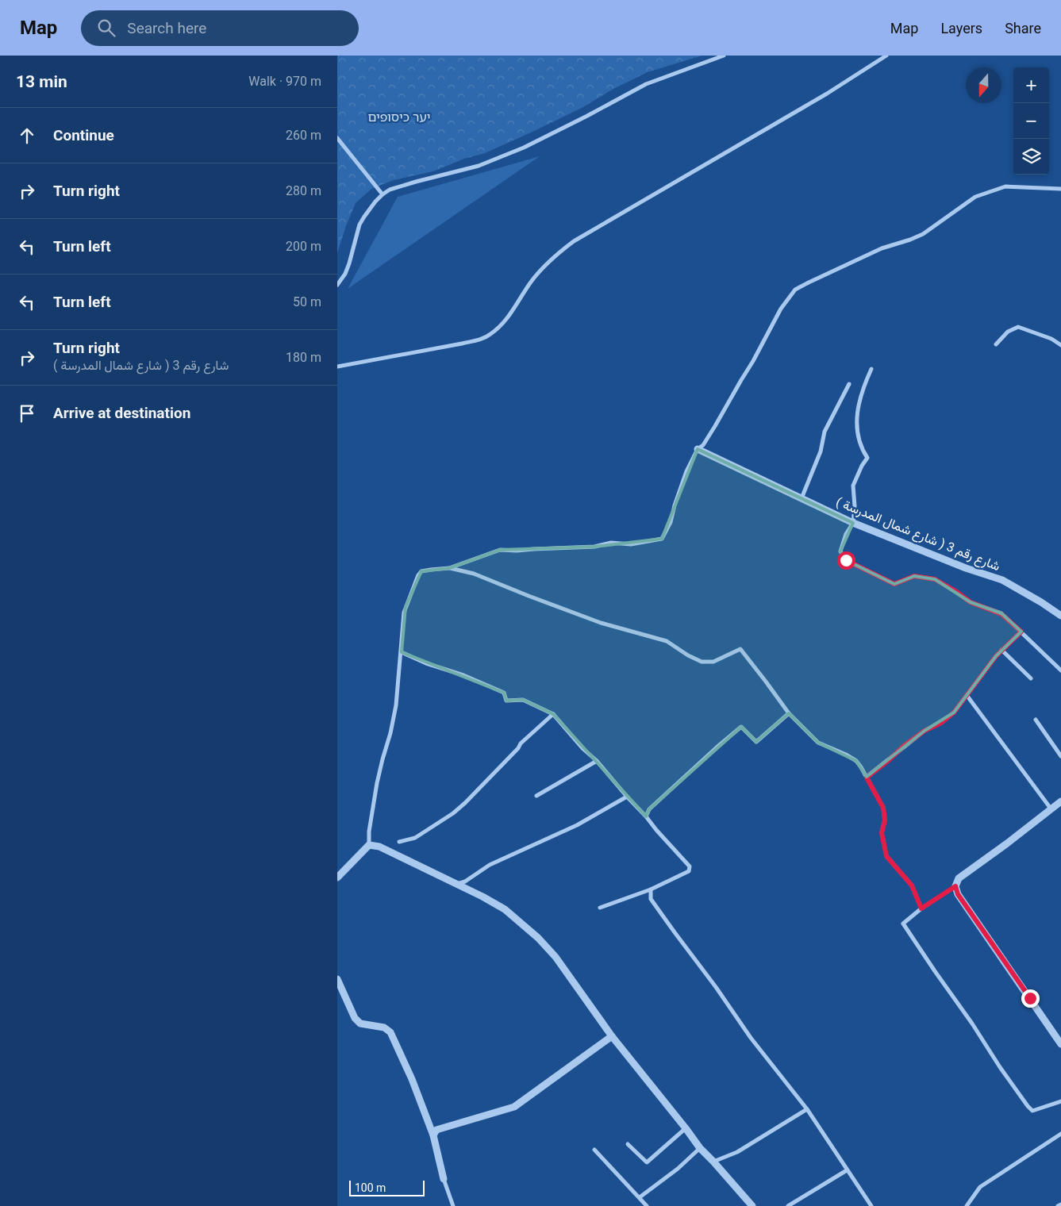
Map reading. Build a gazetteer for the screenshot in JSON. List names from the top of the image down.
{
  "streets": {
    "street": ["شارع رقم 3 ( شارع شمال المدرسة )"]
  },
  "parks": ["יער כיסופים"],
  "scale_bar": "100 m",
  "north": "bottom",
  "page": {
    "header": "Map",
    "search": "Search here",
    "nav": ["Map", "Layers", "Share"],
    "heading": ["13 min", "Walk · 970 m"],
    "map_buttons": ["+", "−"],
    "list": [
      ["Continue", "260 m"],
      ["Turn right", "280 m"],
      ["Turn left", "200 m"],
      ["Turn left", "50 m"],
      ["Turn right", "شارع رقم 3 ( شارع شمال المدرسة )", "180 m"],
      "Arrive at destination"
    ],
    "scale": "100 m"
  }
}
